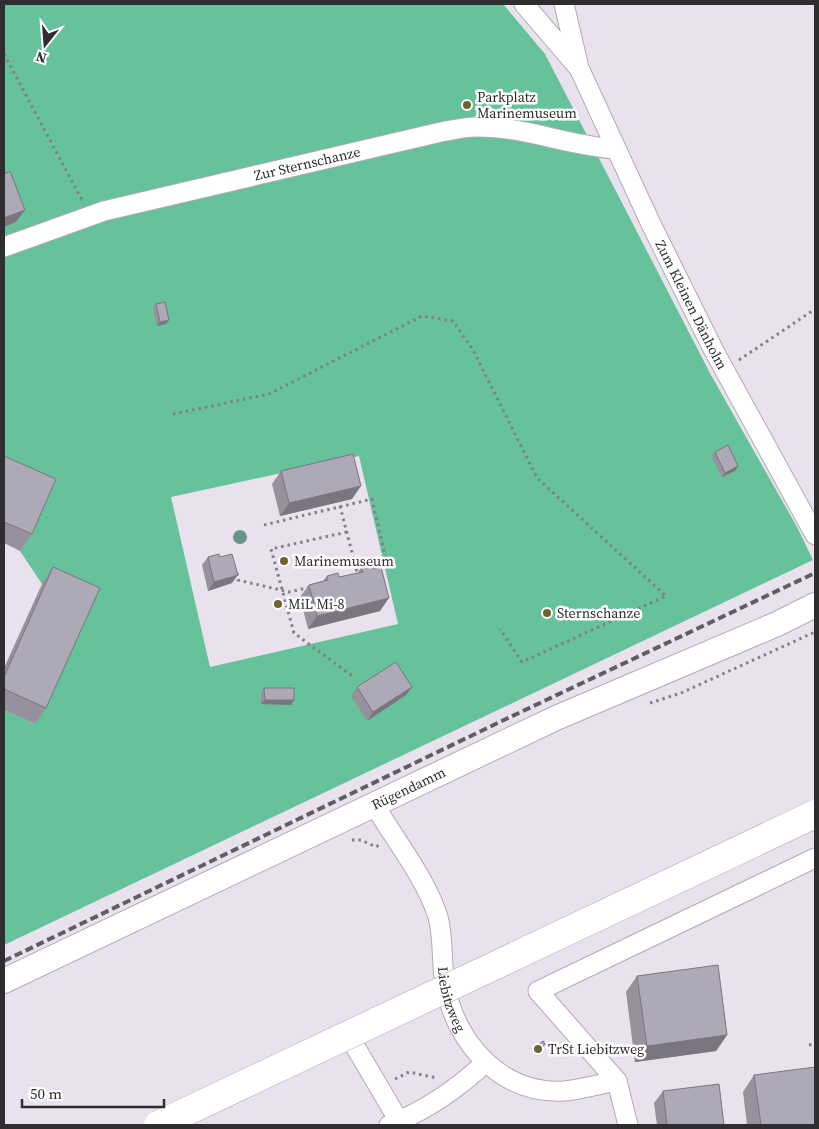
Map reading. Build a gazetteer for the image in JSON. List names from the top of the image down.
{
  "streets": {
    "main road": ["Rügendamm"],
    "street": ["Zur Sternschanze", "Zum Kleinen Dänholm", "Liebitzweg"]
  },
  "crossings": [
    ["Zur Sternschanze", "Zum Kleinen Dänholm"],
    ["Rügendamm", "Liebitzweg"]
  ],
  "places": [
    "Parkplatz Marinemuseum",
    "Marinemuseum",
    "MiL Mi-8",
    "Sternschanze",
    "TrSt Liebitzweg"
  ],
  "scale_bar": "50 m",
  "north": "bottom"
}
